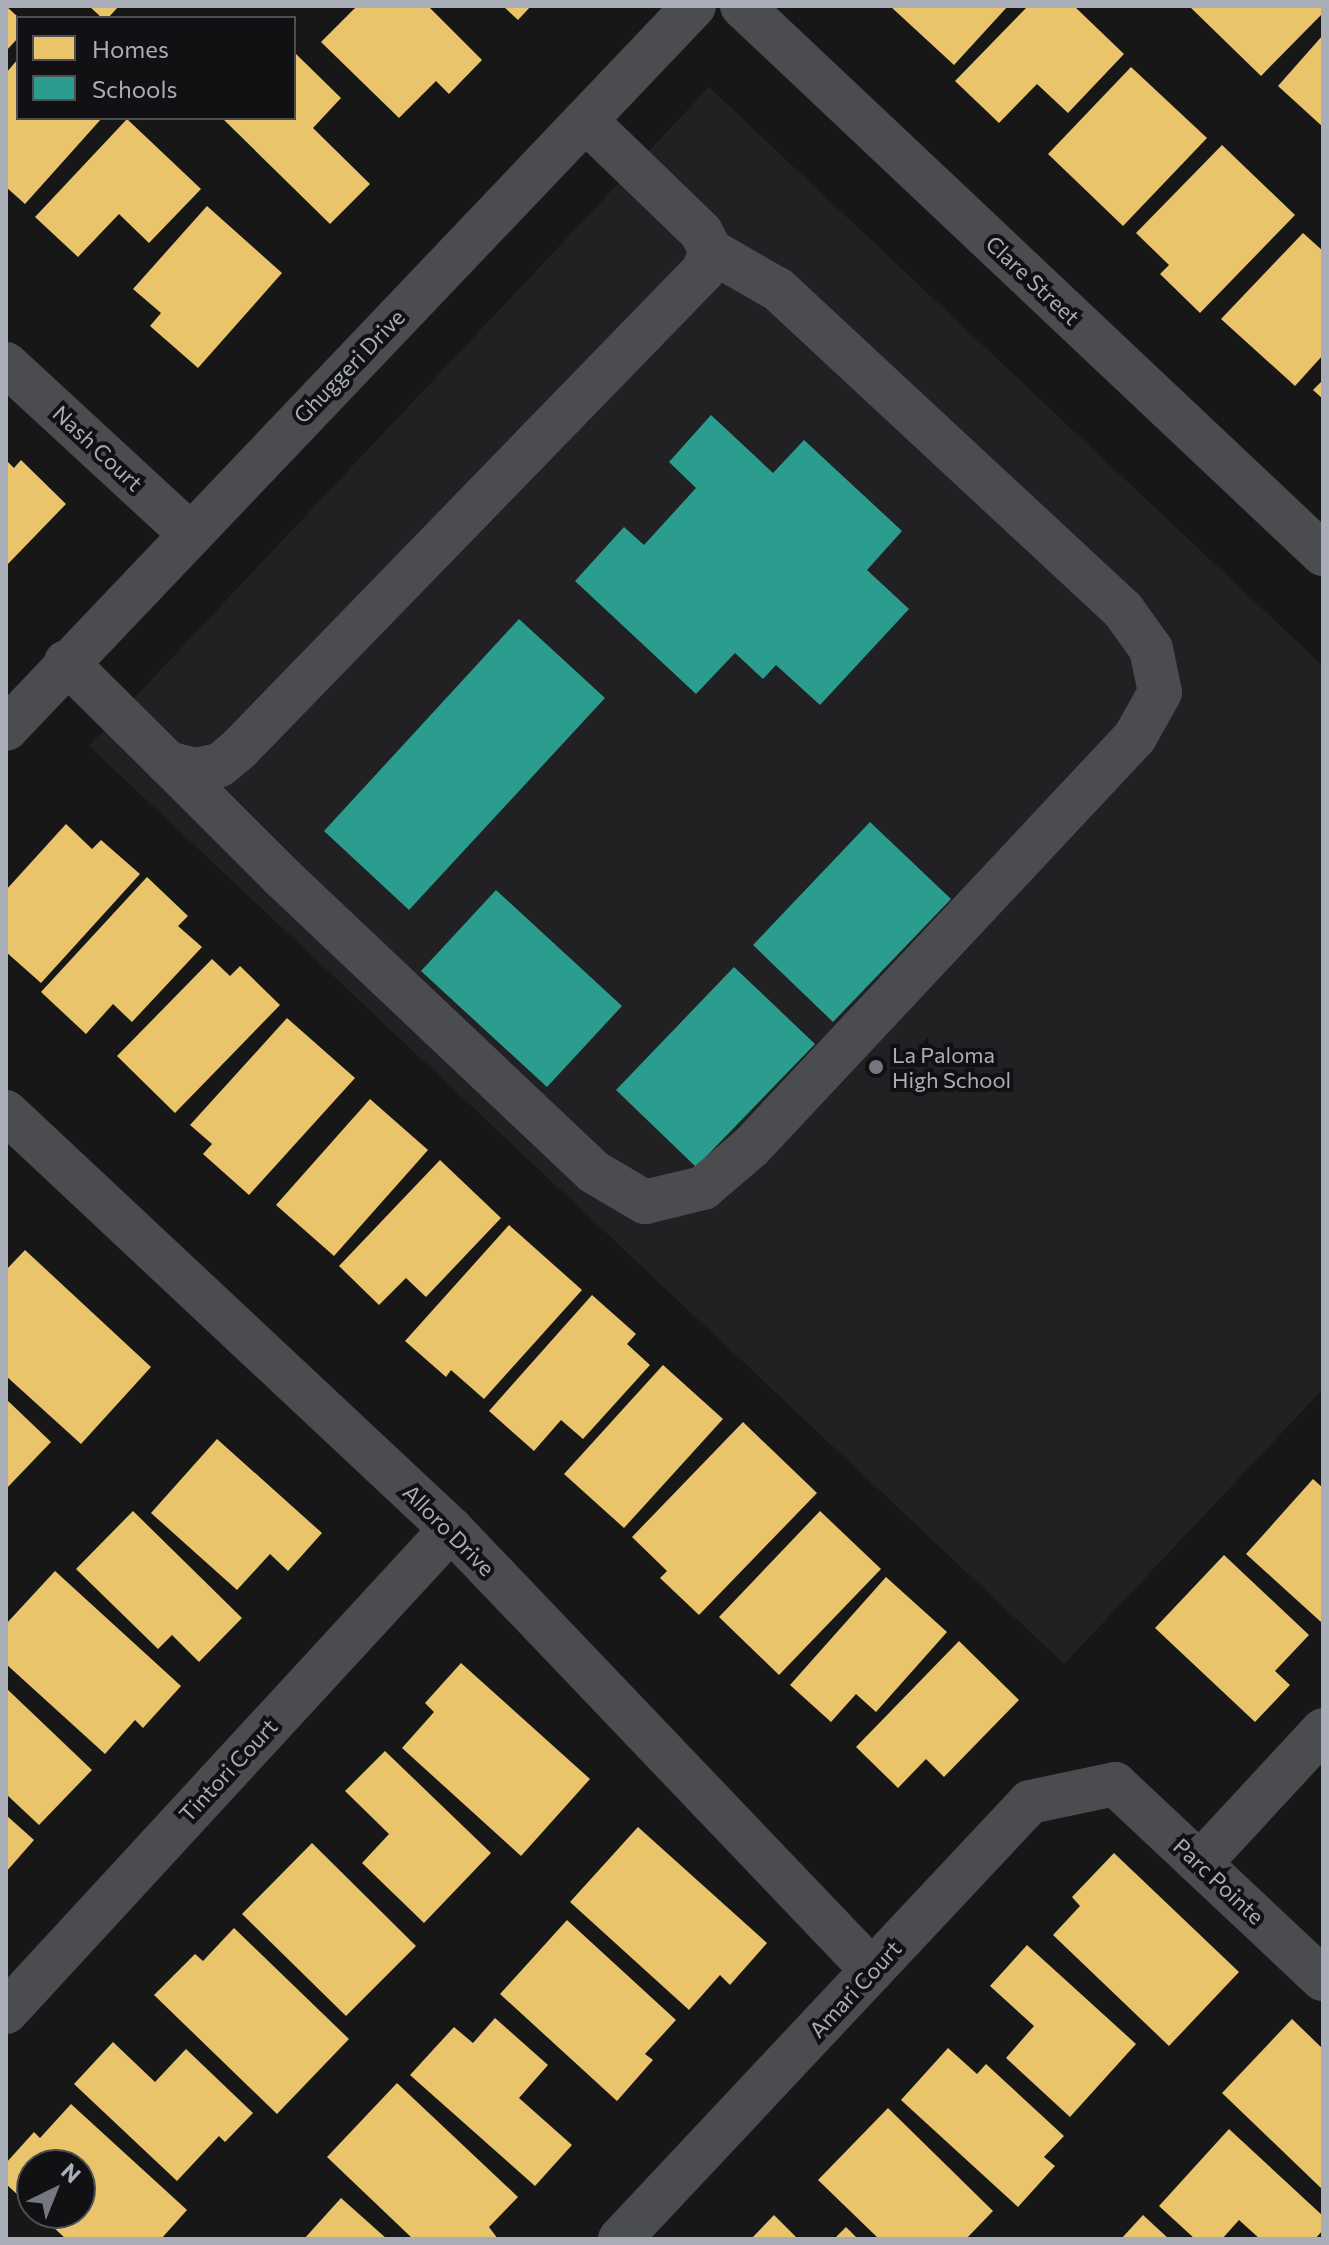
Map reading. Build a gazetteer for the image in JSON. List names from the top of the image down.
{
  "streets": {
    "street": [
      "Clare Street",
      "Ghuggeri Drive",
      "Nash Court",
      "Alloro Drive",
      "Tintori Court",
      "Parc Pointe",
      "Amari Court"
    ]
  },
  "crossings": [
    ["Ghuggeri Drive", "Nash Court"],
    ["Alloro Drive", "Tintori Court"],
    ["Alloro Drive", "Amari Court"],
    ["Parc Pointe", "Amari Court"]
  ],
  "places": ["La Paloma High School"],
  "legend": ["Homes", "Schools"],
  "north": "top right"
}
